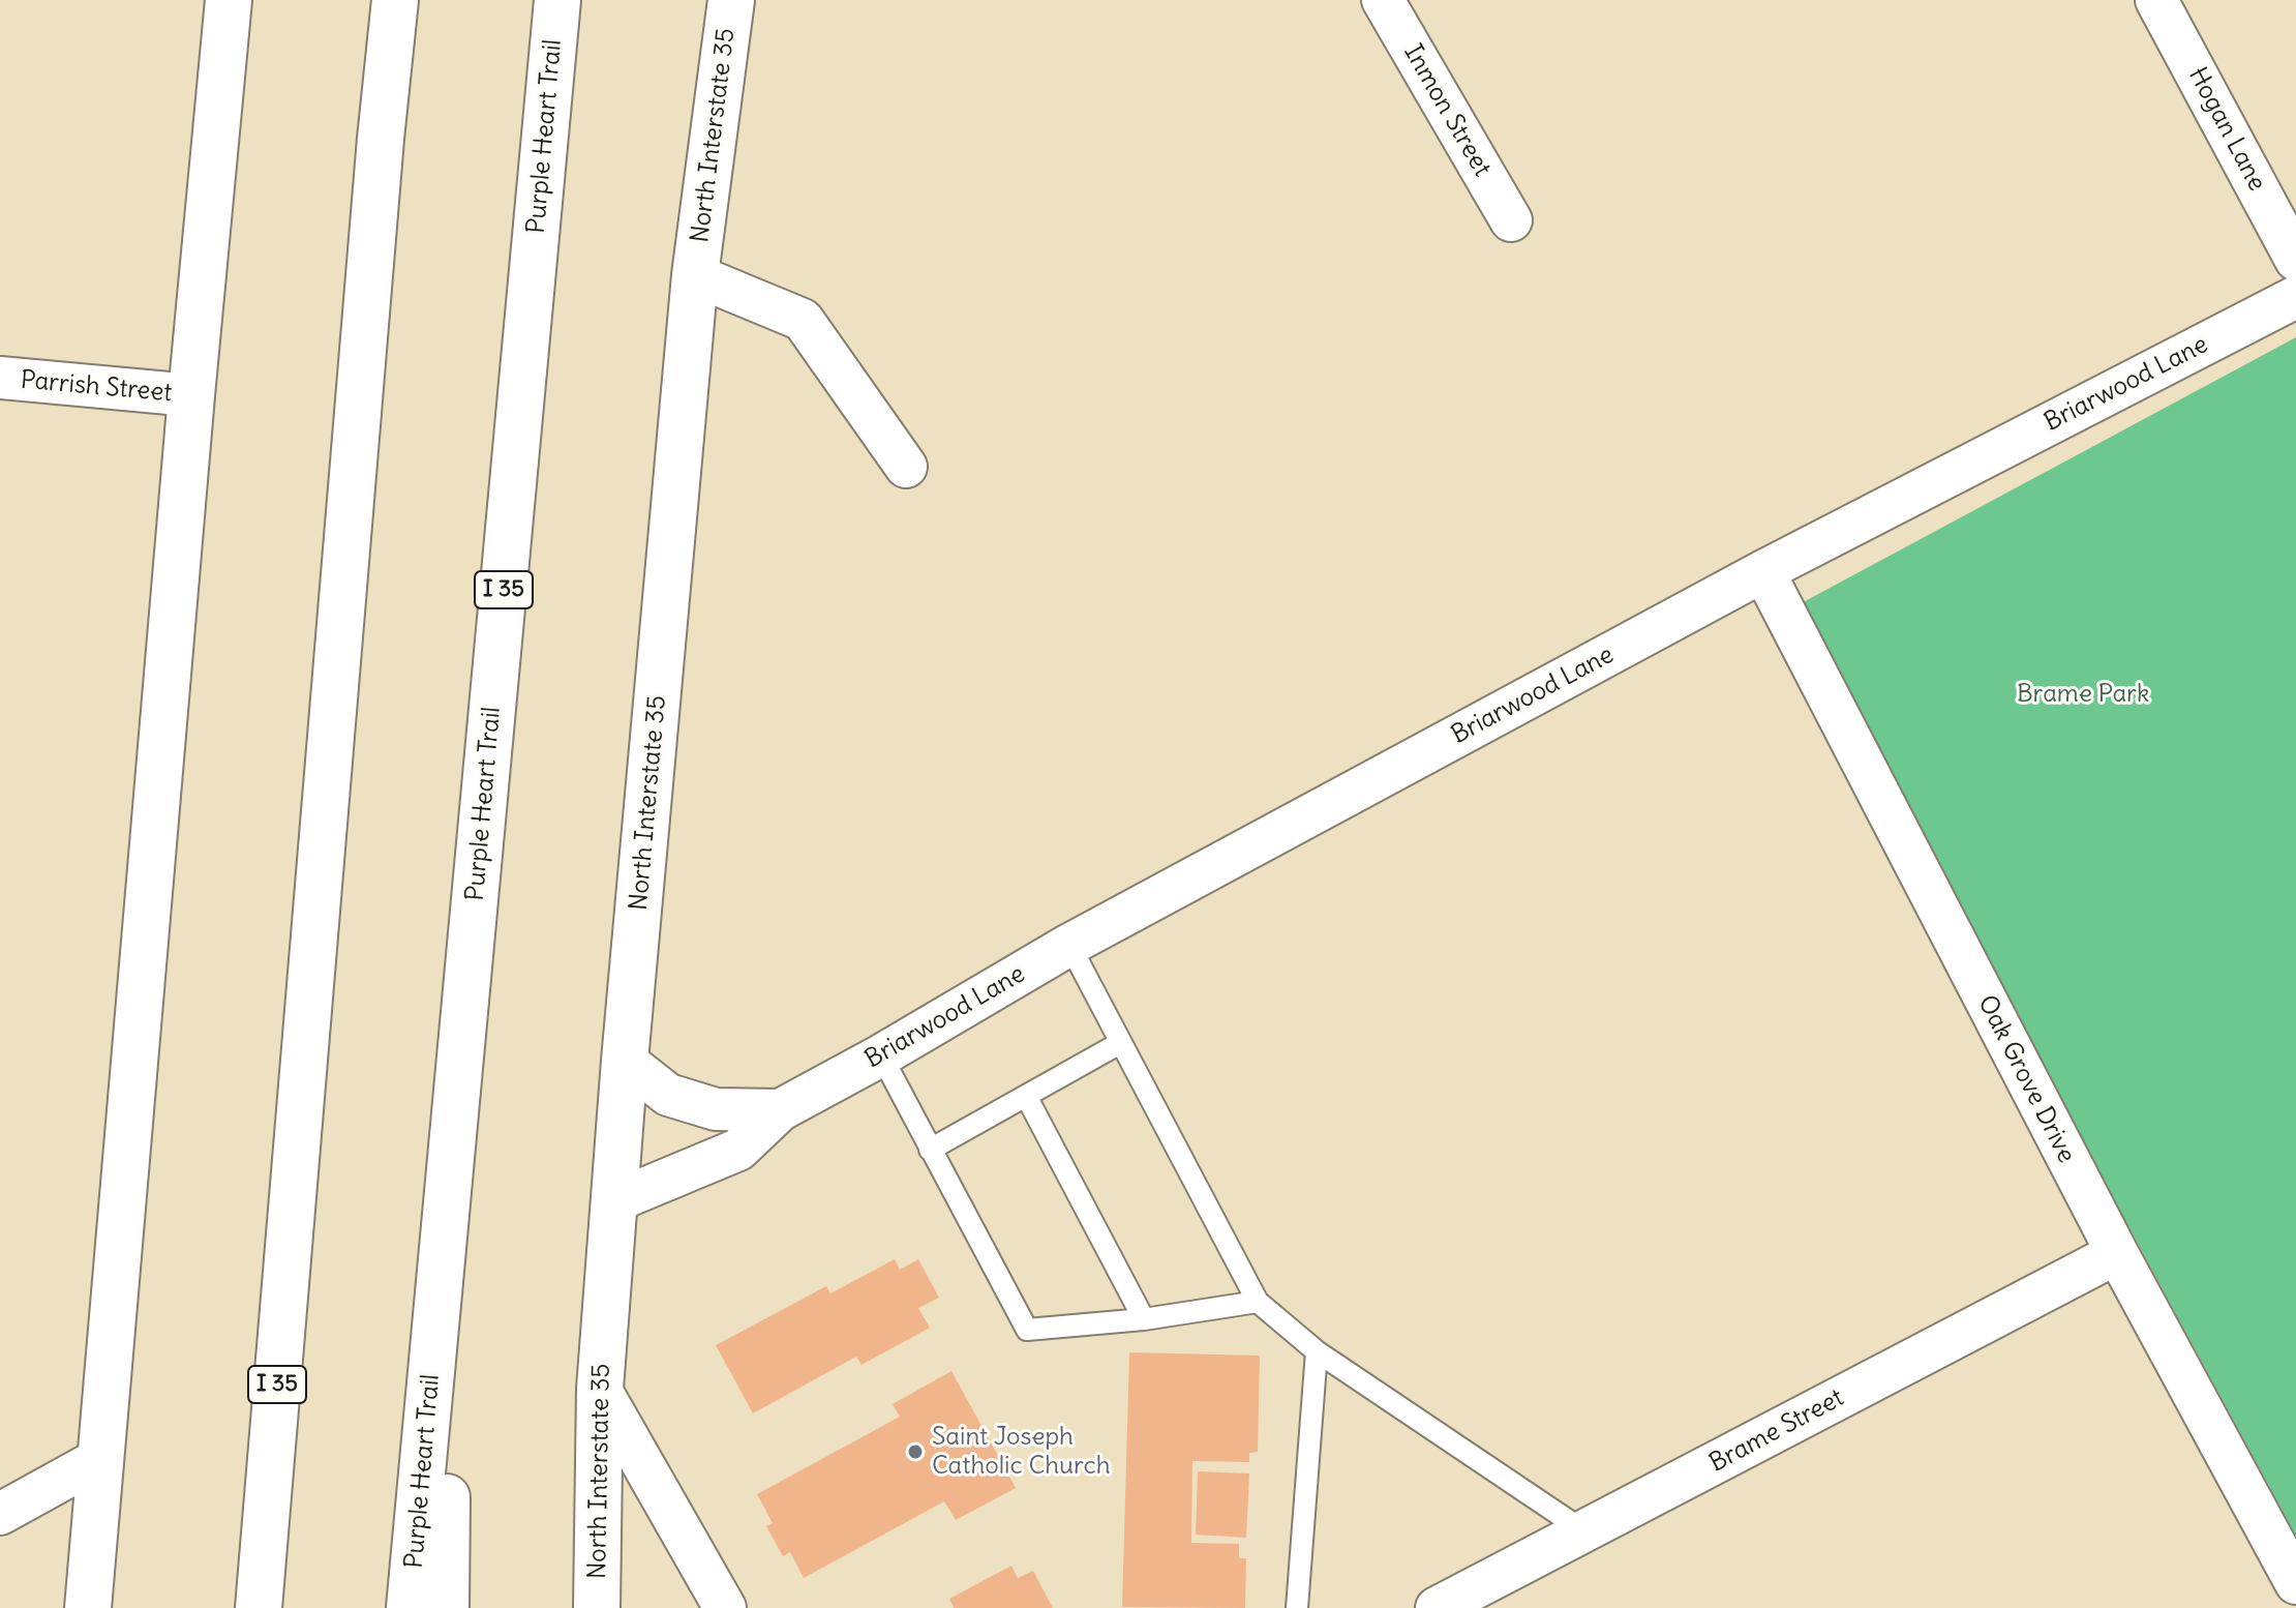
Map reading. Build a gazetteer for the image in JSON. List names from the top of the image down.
{
  "streets": {
    "main road": ["North Interstate 35", "Purple Heart Trail", "I 35"],
    "street": [
      "Inmon Street",
      "Hogan Lane",
      "Briarwood Lane",
      "Parrish Street",
      "Oak Grove Drive",
      "Brame Street"
    ]
  },
  "crossings": [
    ["North Interstate 35", "Briarwood Lane"],
    ["Briarwood Lane", "Oak Grove Drive"],
    ["Oak Grove Drive", "Brame Street"]
  ],
  "parks": ["Brame Park"],
  "places": ["Saint Joseph Catholic Church"]
}
